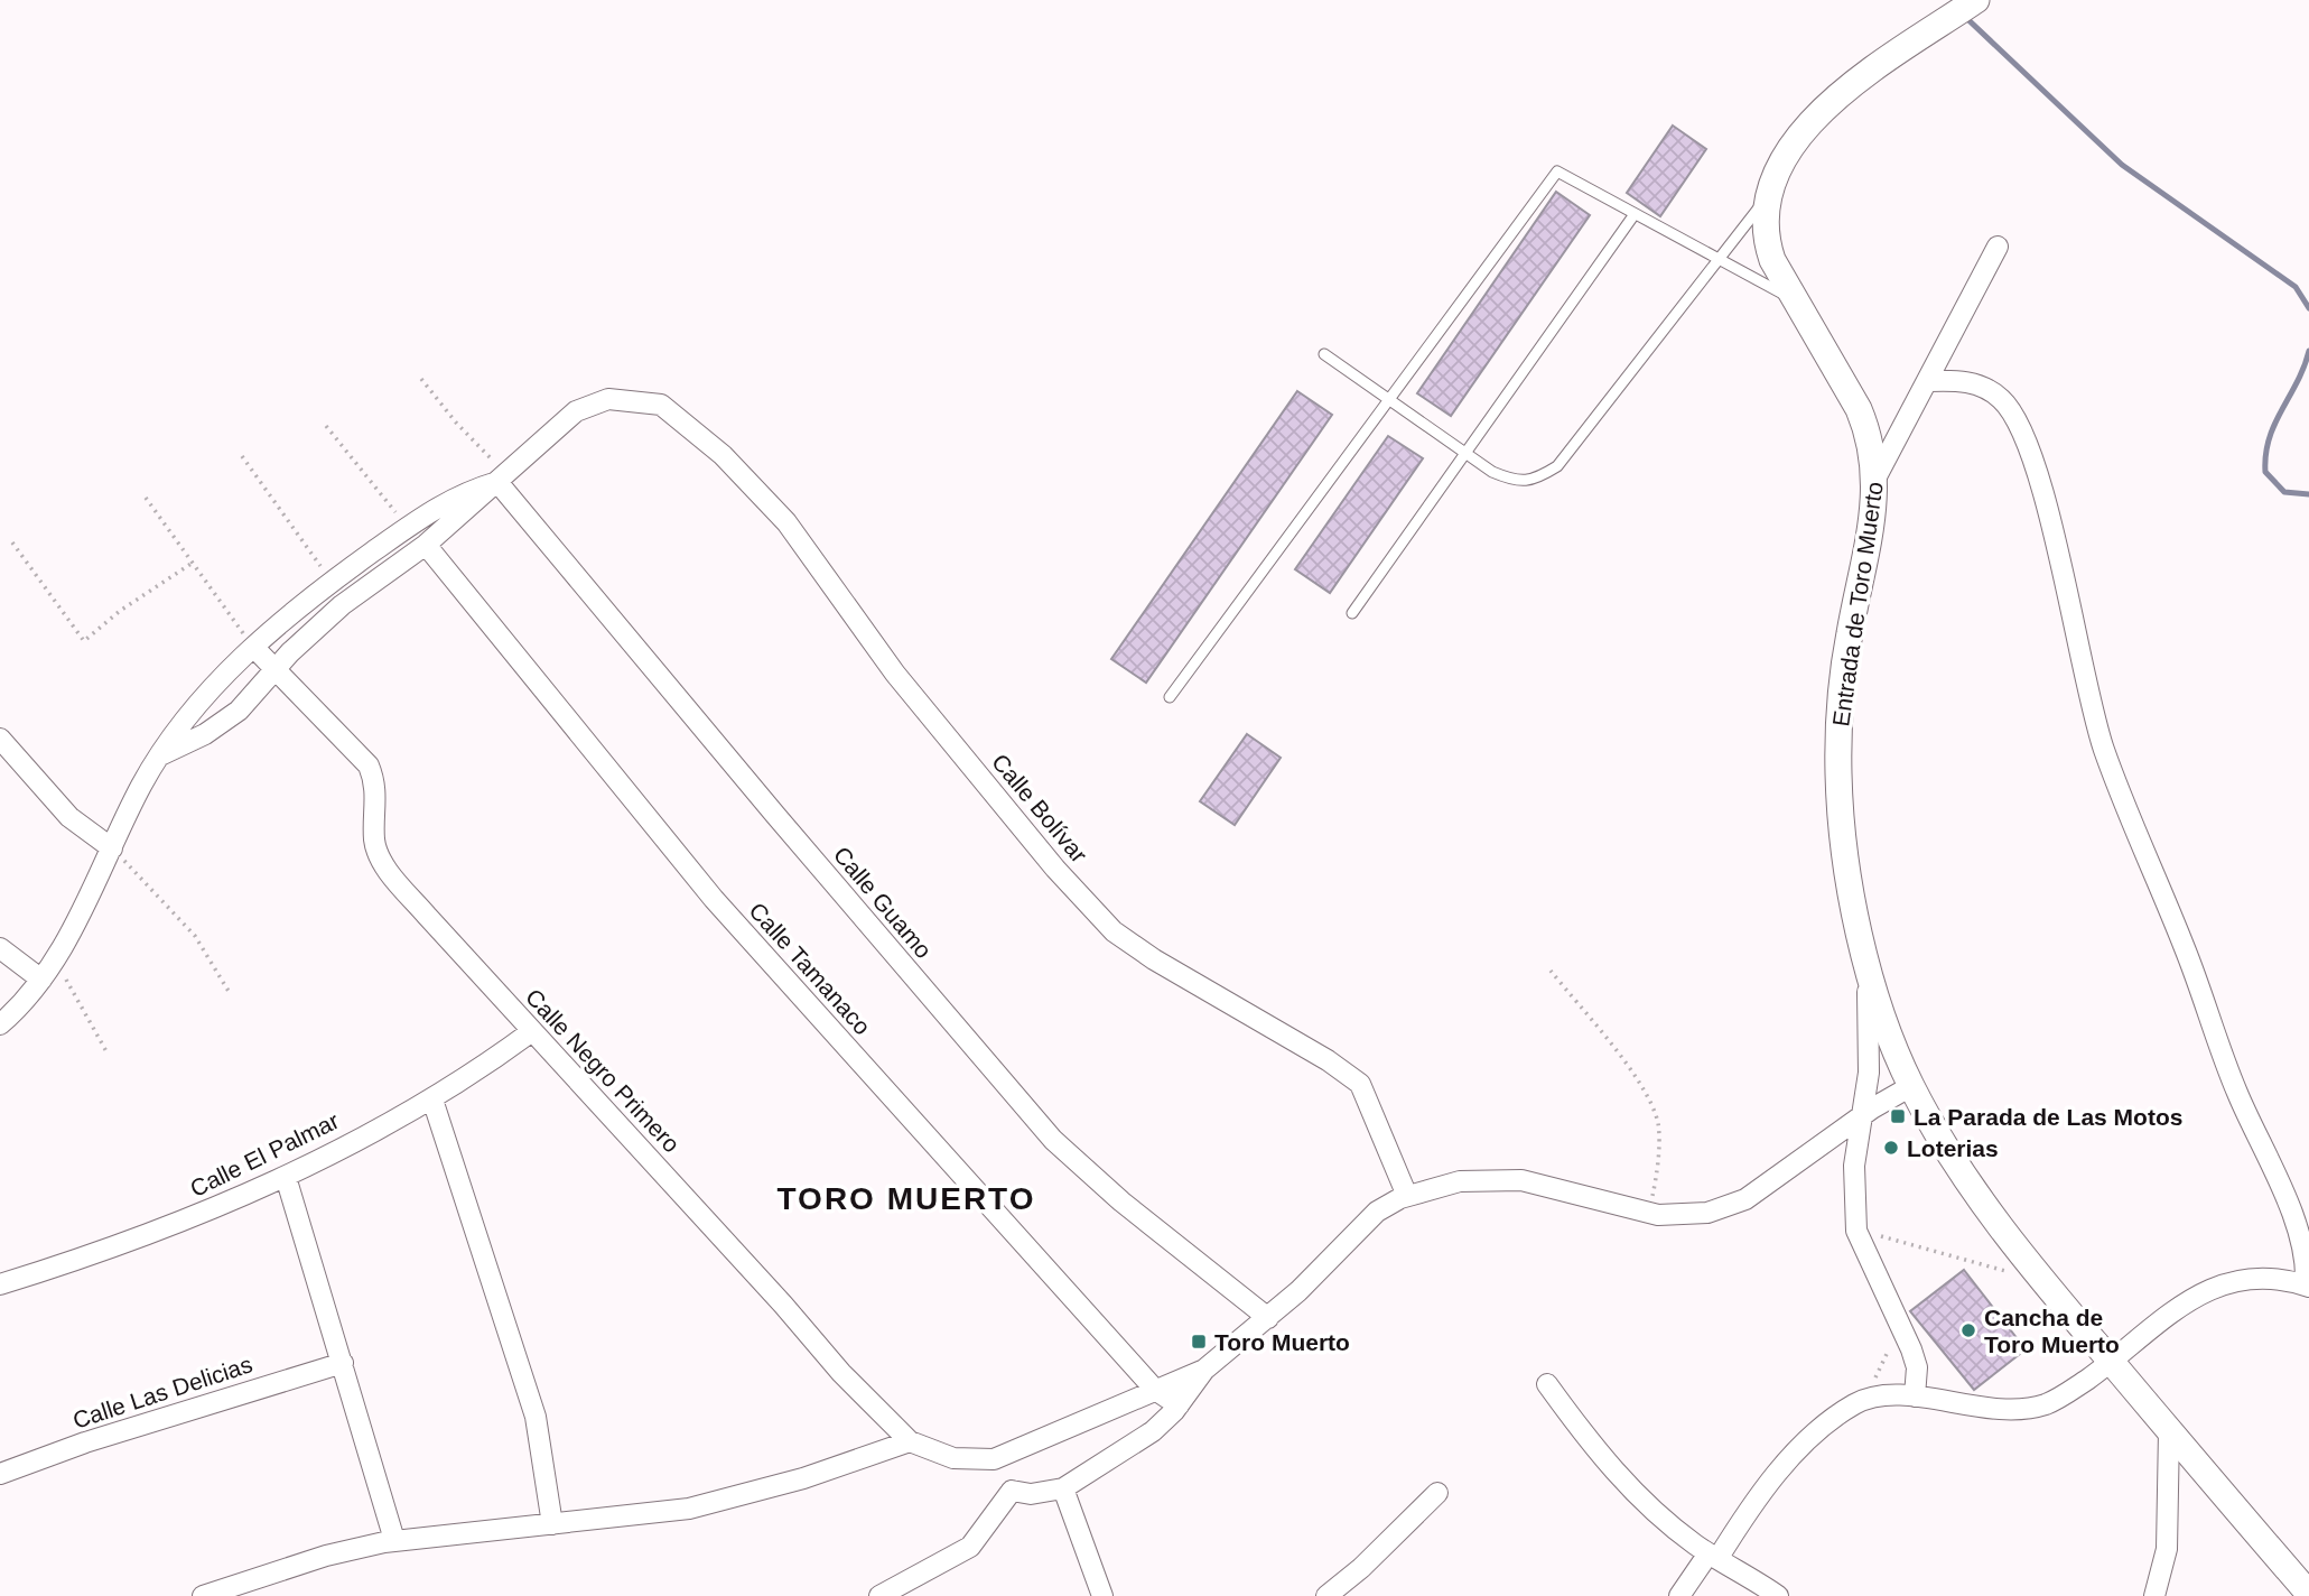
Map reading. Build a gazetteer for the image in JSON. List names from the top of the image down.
{
  "streets": {
    "street": [
      "Entrada de Toro Muerto",
      "Calle Bolívar",
      "Calle Guamo",
      "Calle Tamanaco",
      "Calle Negro Primero",
      "Calle El Palmar",
      "Calle Las Delicias"
    ]
  },
  "crossings": [
    ["Calle Bolívar", "Calle Guamo"],
    ["Calle Negro Primero", "Calle El Palmar"]
  ],
  "districts": ["TORO MUERTO"],
  "places": {
    "transit": ["La Parada de Las Motos", "Toro Muerto"],
    "other": ["Loterias", "Cancha de Toro Muerto"]
  }
}
